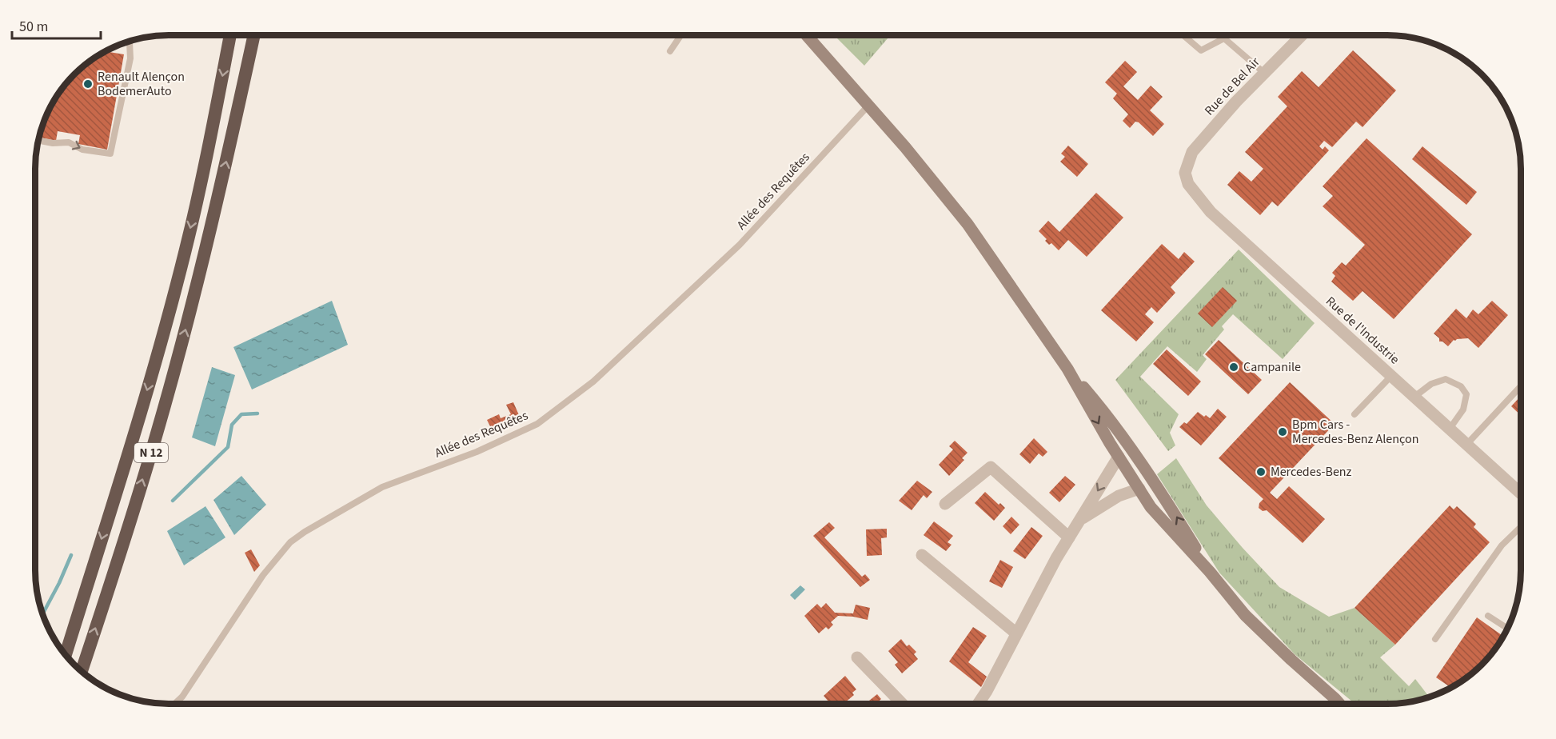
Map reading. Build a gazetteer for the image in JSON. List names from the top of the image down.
{
  "streets": {
    "highway": ["N 12"],
    "street": ["Rue de Bel Air", "Rue de l'Industrie"],
    "lane": ["Allée des Requêtes"]
  },
  "crossings": [
    ["Rue de Bel Air", "Rue de l'Industrie"]
  ],
  "places": [
    "Renault Alençon BodemerAuto",
    "Campanile",
    "Bpm Cars - Mercedes-Benz Alençon",
    "Mercedes-Benz"
  ],
  "scale_bar": "50 m"
}
